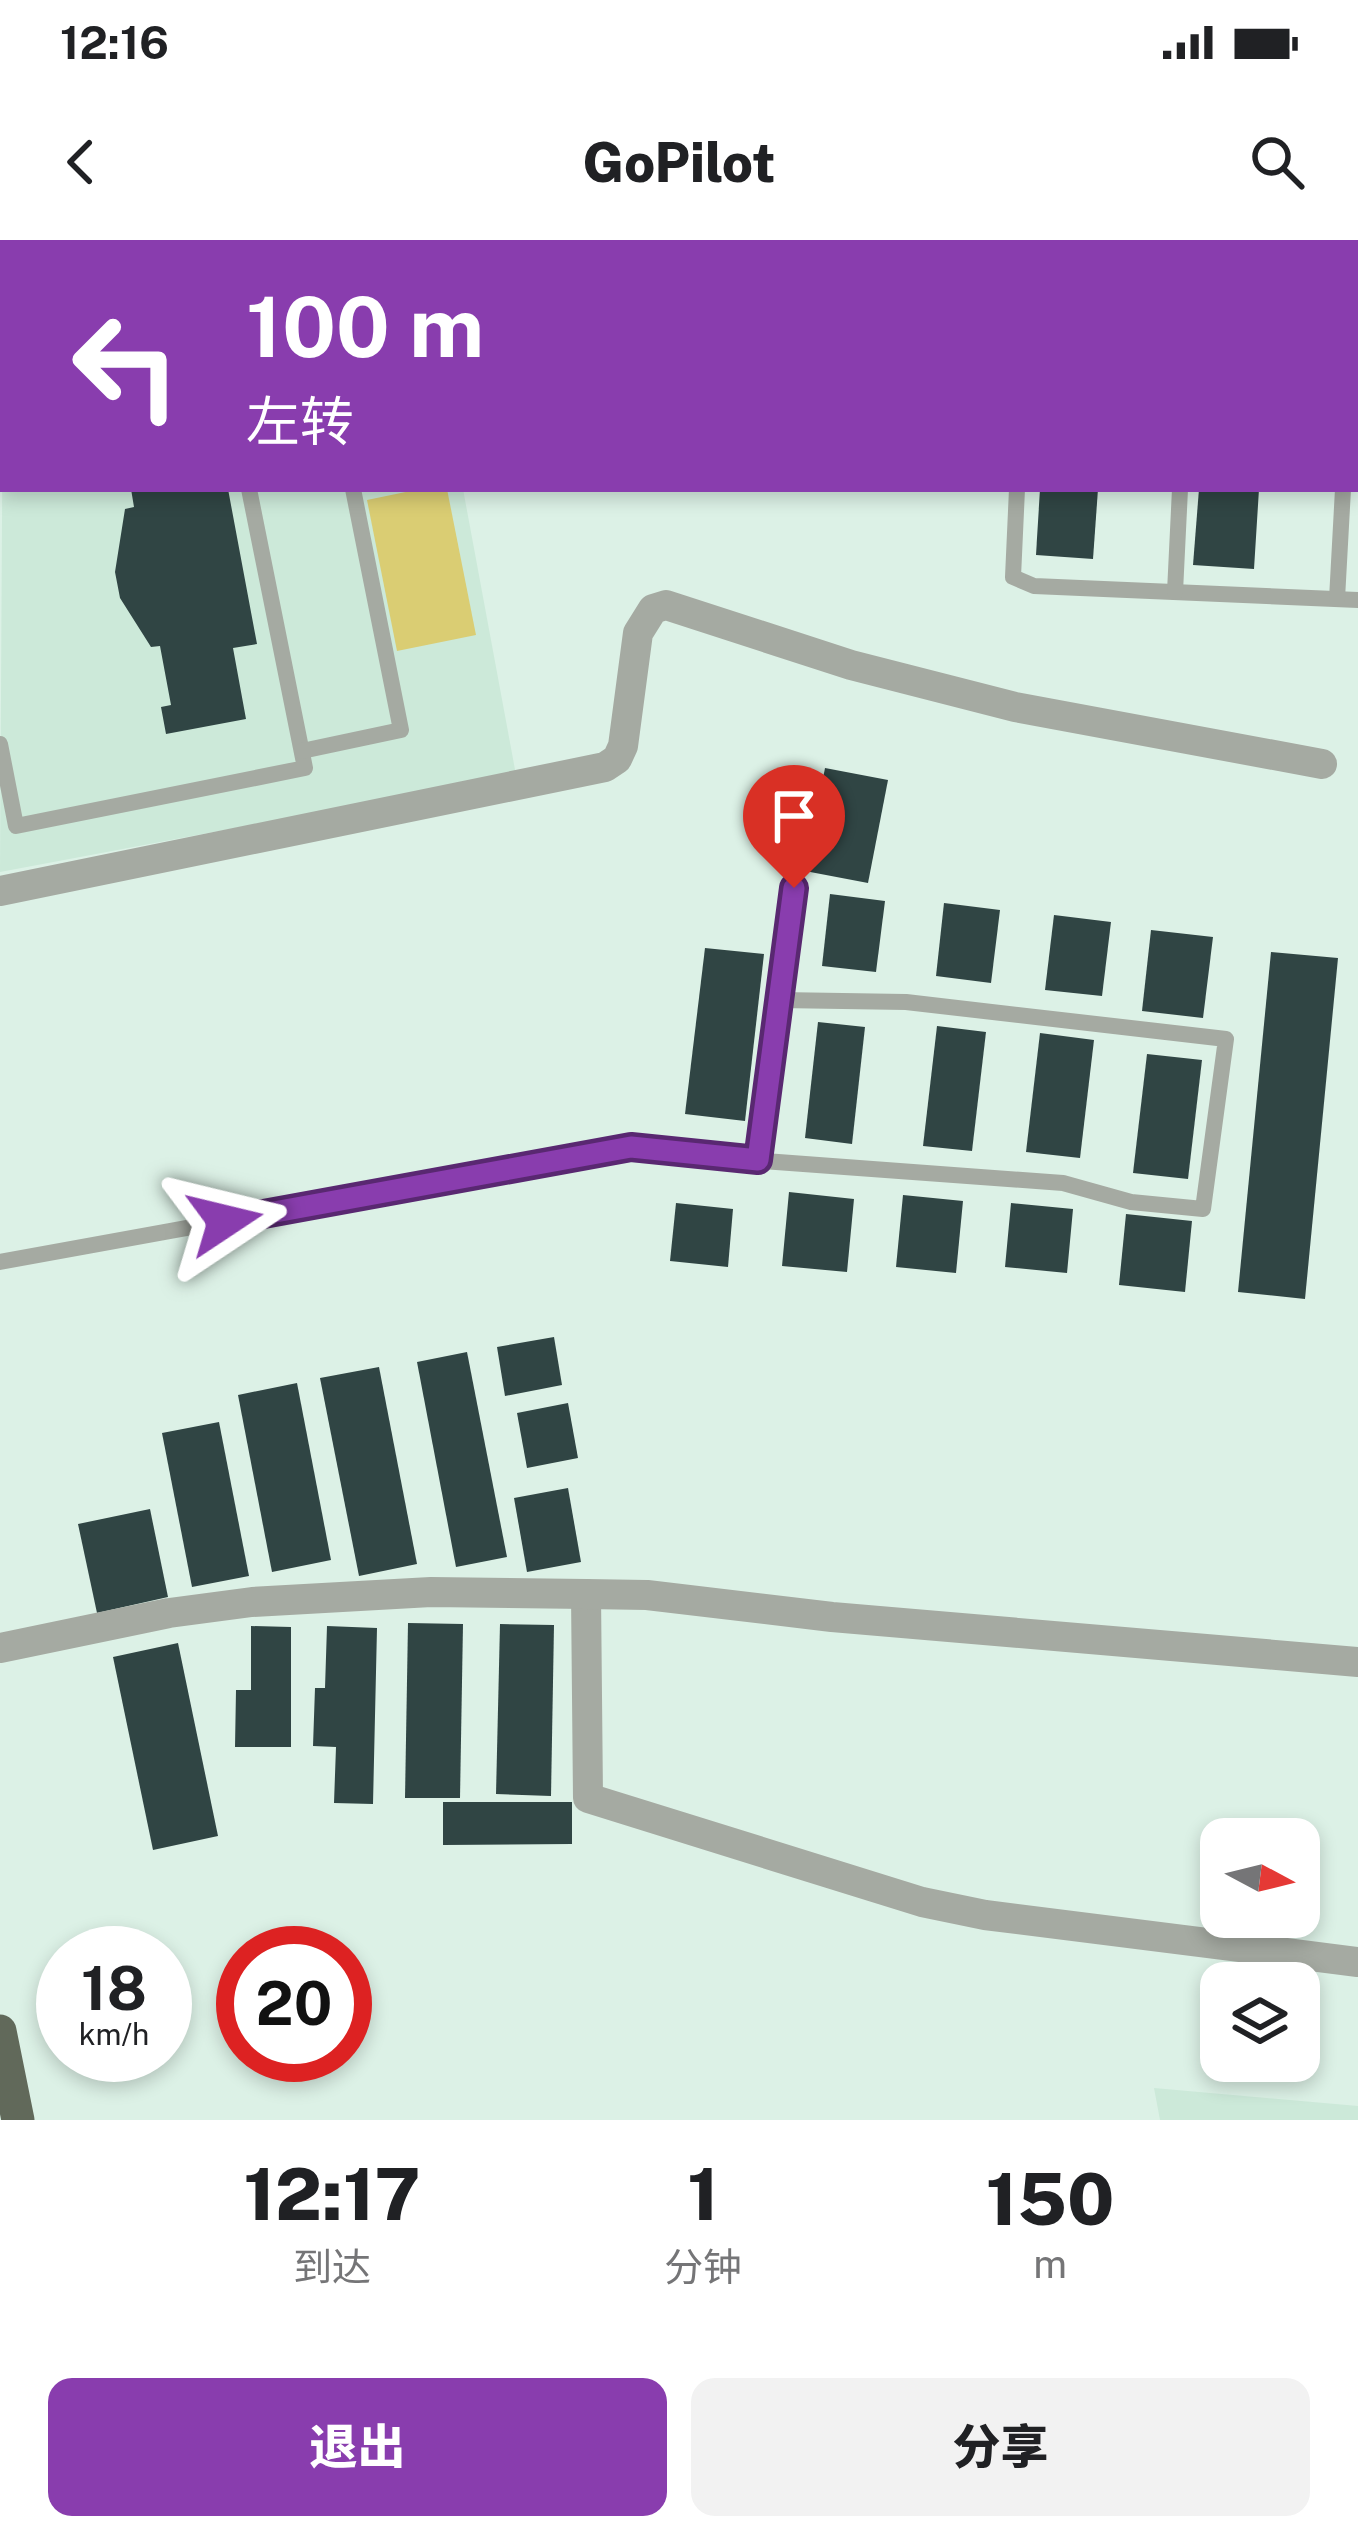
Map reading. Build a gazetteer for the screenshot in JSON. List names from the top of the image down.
{
  "north": "right",
  "page": {
    "status": "12:16",
    "header": "GoPilot",
    "turn": ["100 m", "左转"],
    "speed": "18 km/h",
    "limit": "20",
    "eta": [
      "12:17",
      "到达",
      "1",
      "分钟",
      "150",
      "m"
    ],
    "buttons": ["退出", "分享"]
  }
}
